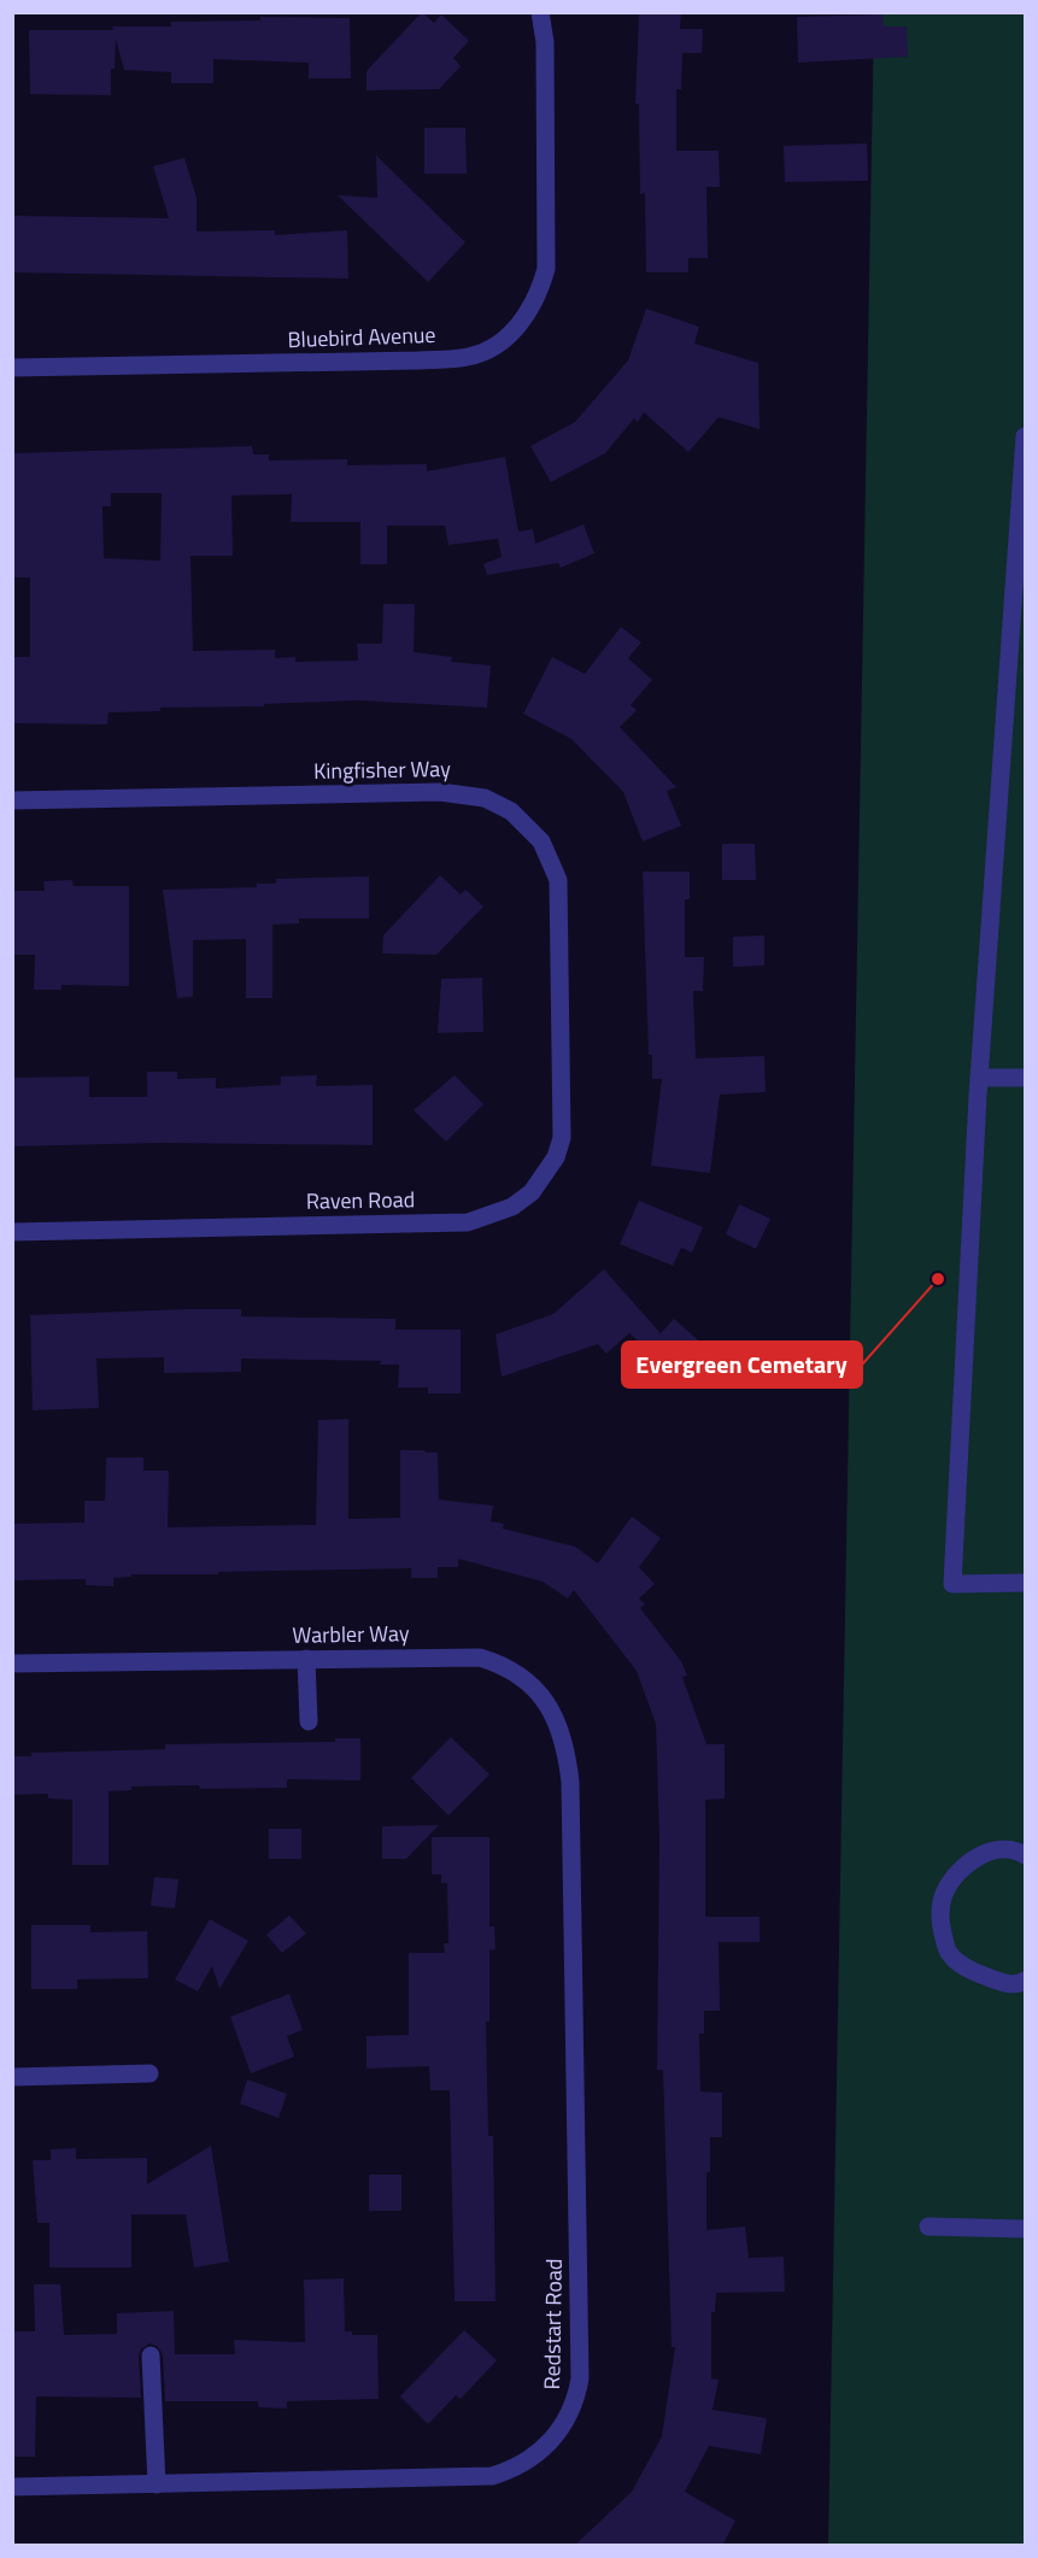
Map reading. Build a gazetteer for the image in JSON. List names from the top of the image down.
{
  "streets": {
    "street": [
      "Bluebird Avenue",
      "Kingfisher Way",
      "Raven Road",
      "Warbler Way",
      "Redstart Road"
    ]
  },
  "crossings": [
    ["Kingfisher Way", "Raven Road"],
    ["Warbler Way", "Redstart Road"]
  ],
  "places": ["Evergreen Cemetary"]
}
